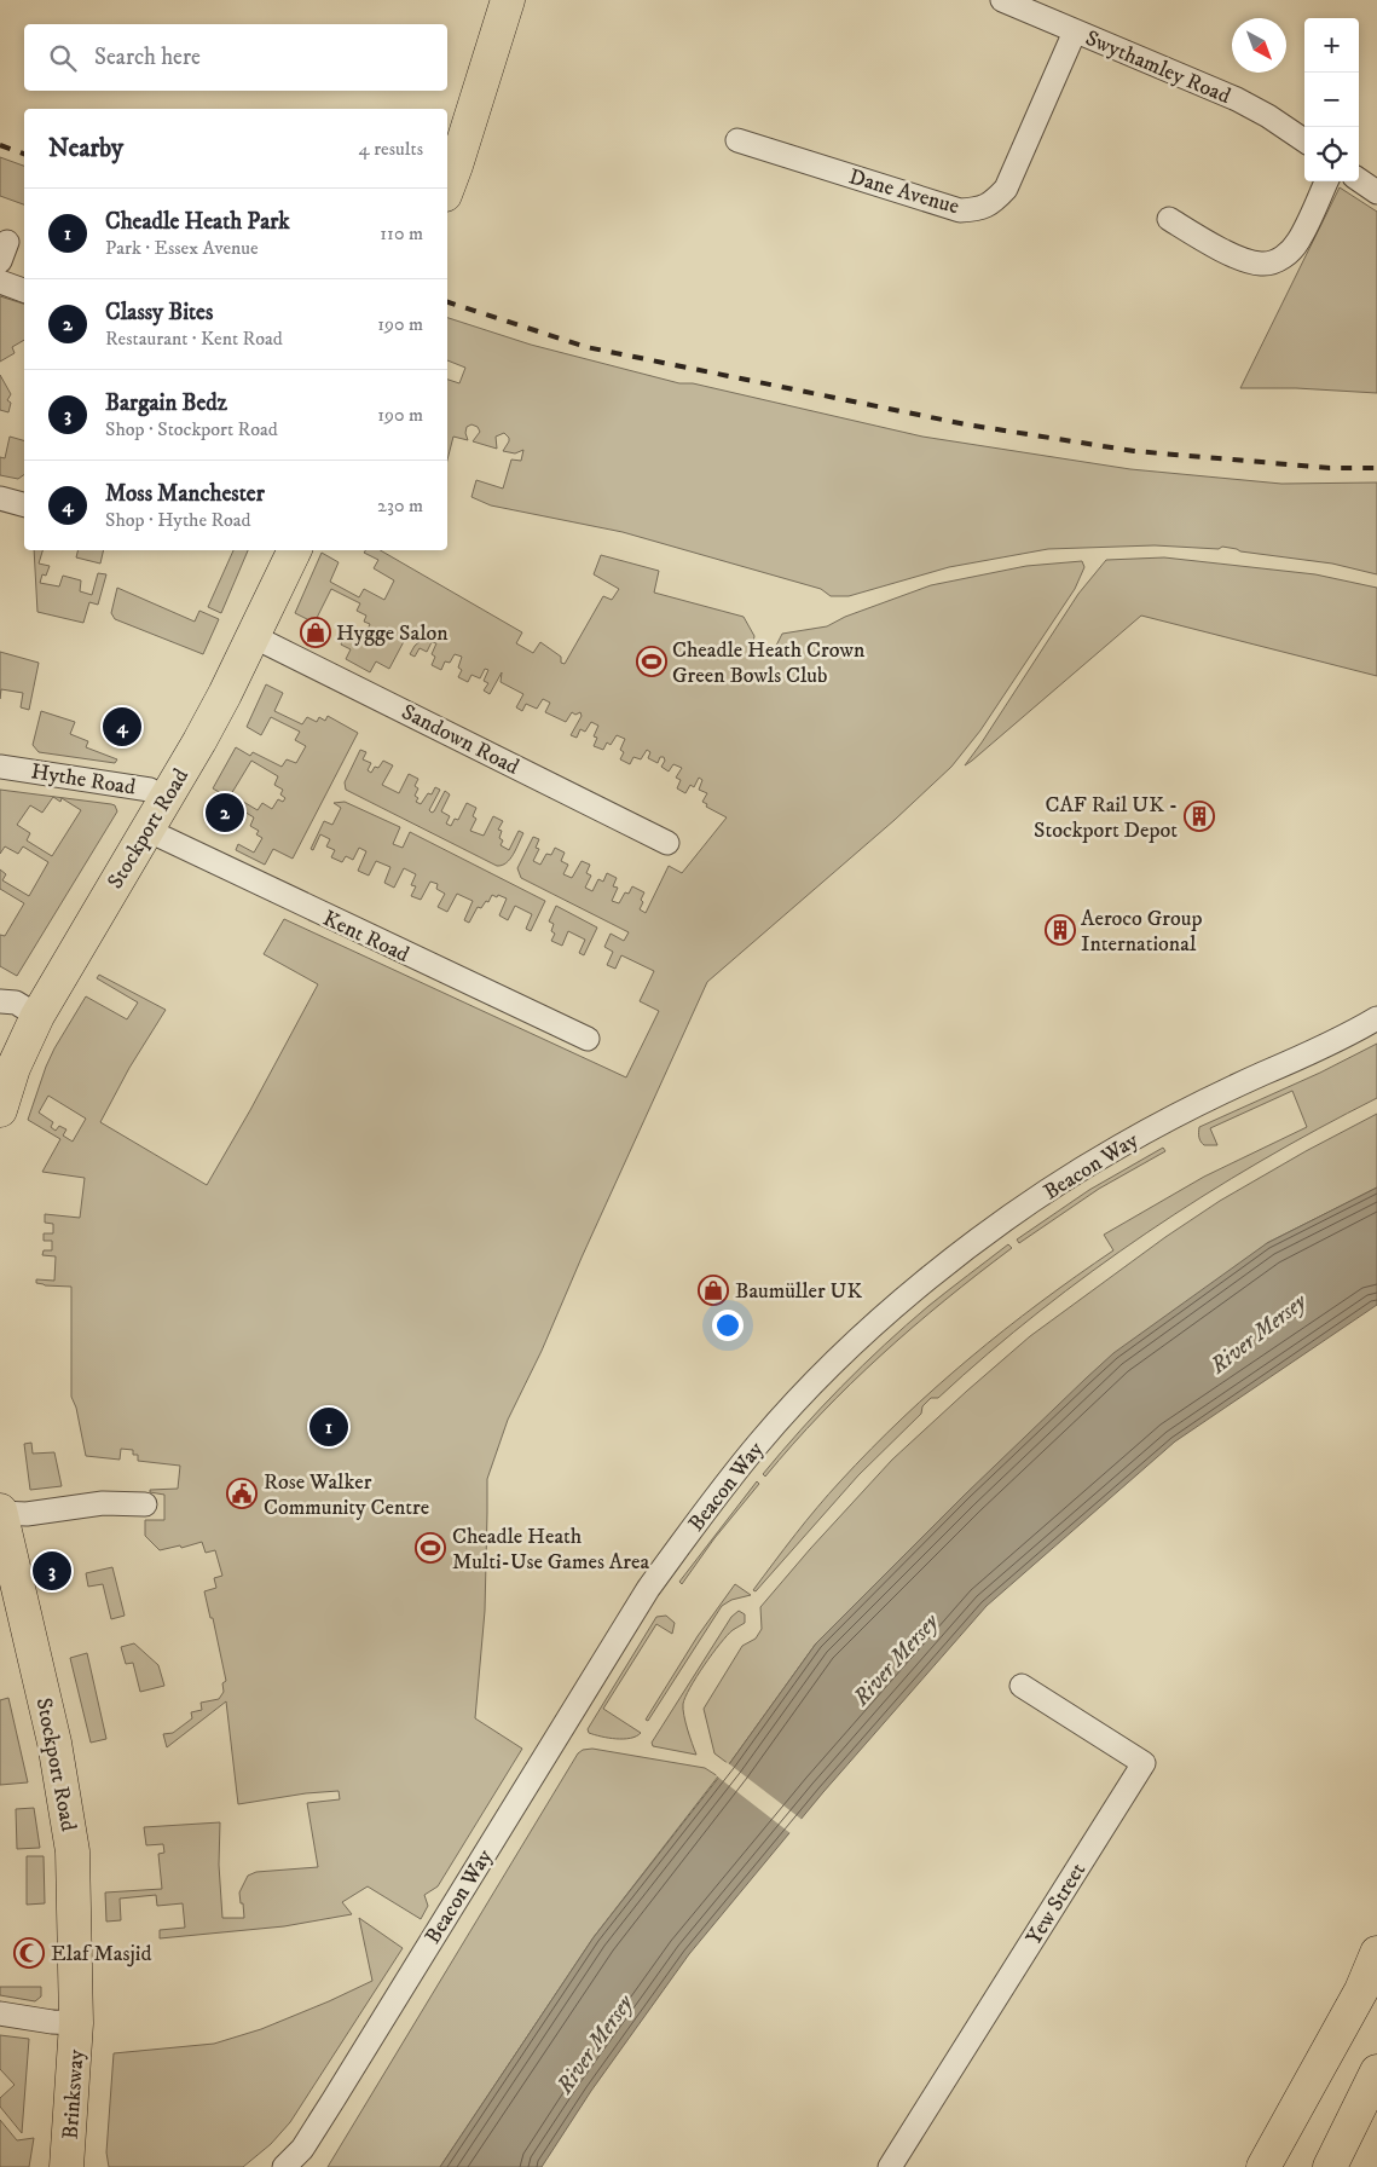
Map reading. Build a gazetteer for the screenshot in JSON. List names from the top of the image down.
{
  "streets": {
    "main road": ["Stockport Road", "Brinksway"],
    "street": [
      "Swythamley Road",
      "Dane Avenue",
      "Sandown Road",
      "Hythe Road",
      "Kent Road",
      "Beacon Way",
      "Yew Street"
    ]
  },
  "crossings": [
    ["Swythamley Road", "Dane Avenue"],
    ["Sandown Road", "Stockport Road"],
    ["Hythe Road", "Stockport Road"],
    ["Stockport Road", "Kent Road"],
    ["Stockport Road", "Brinksway"]
  ],
  "water": ["River Mersey"],
  "places": {
    "shop": ["Hygge Salon", "Baumüller UK"],
    "sports": ["Cheadle Heath Crown Green Bowls Club", "Cheadle Heath Multi-Use Games Area"],
    "building": ["CAF Rail UK - Stockport Depot", "Aeroco Group International"],
    "public building": ["Rose Walker Community Centre"],
    "mosque": ["Elaf Masjid"]
  },
  "north": "bottom right",
  "page": {
    "map_buttons": ["+", "−"],
    "search": "Search here",
    "heading": ["Nearby", "4 results"],
    "list": [
      {
        "mark": "1",
        "name": "Cheadle Heath Park",
        "note": "Park · Essex Avenue",
        "value": "110 m"
      },
      {
        "mark": "2",
        "name": "Classy Bites",
        "note": "Restaurant · Kent Road",
        "value": "190 m"
      },
      {
        "mark": "3",
        "name": "Bargain Bedz",
        "note": "Shop · Stockport Road",
        "value": "190 m"
      },
      {
        "mark": "4",
        "name": "Moss Manchester",
        "note": "Shop · Hythe Road",
        "value": "230 m"
      }
    ],
    "pins": [
      "4",
      "2",
      "1",
      "3"
    ]
  }
}
